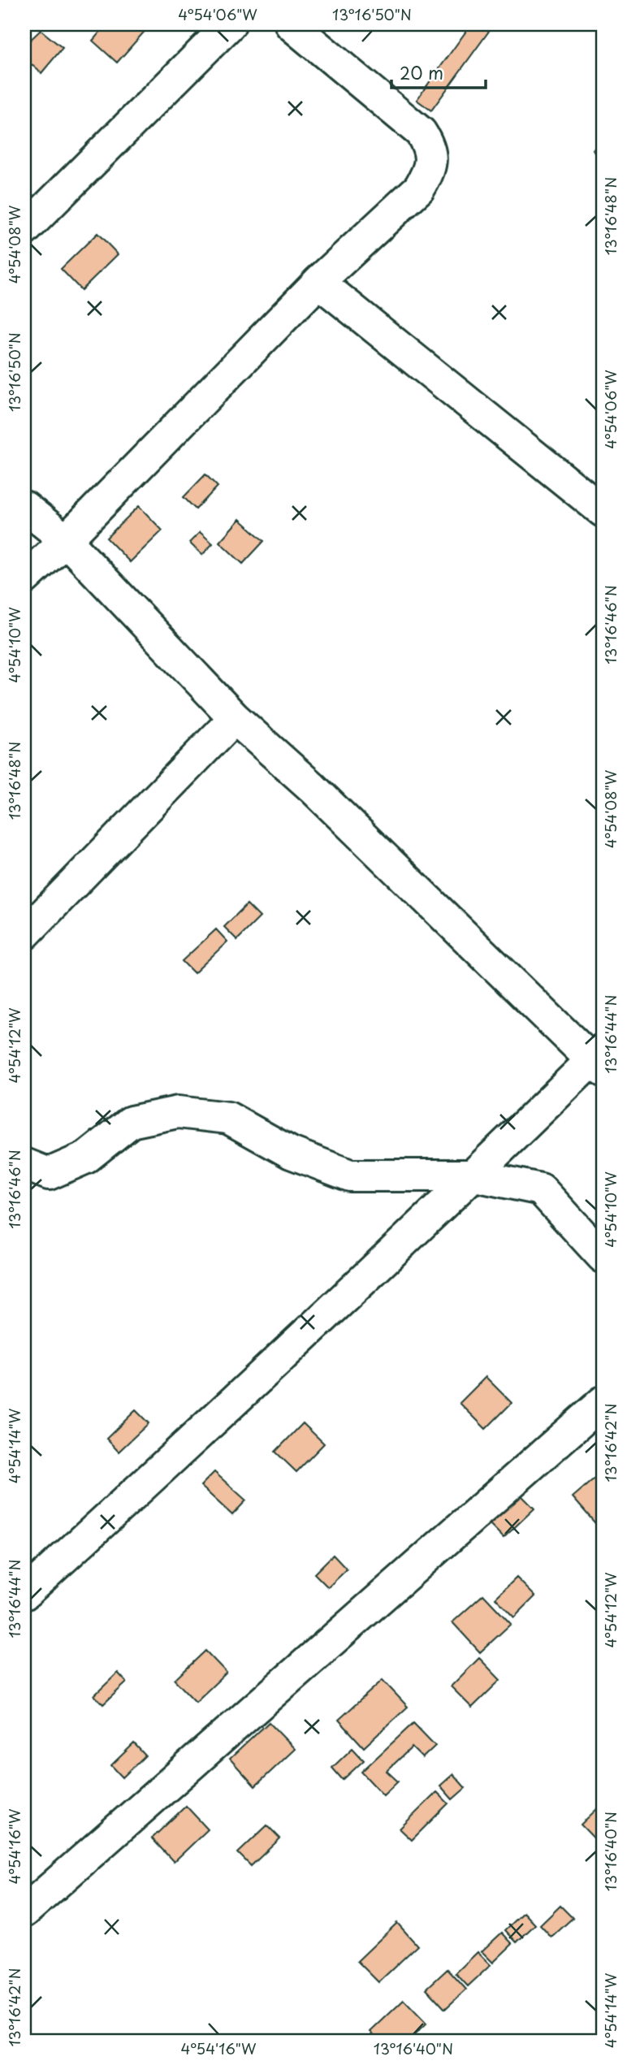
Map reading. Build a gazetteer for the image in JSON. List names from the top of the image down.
{
  "scale_bar": "20 m",
  "coordinates": [
    "4°54'06\"W",
    "13°16'50\"N",
    "13°16'48\"N",
    "4°54'08\"W",
    "13°16'46\"N",
    "4°54'10\"W",
    "13°16'44\"N",
    "4°54'12\"W",
    "13°16'42\"N",
    "4°54'14\"W",
    "4°54'16\"W",
    "13°16'40\"N"
  ]
}
